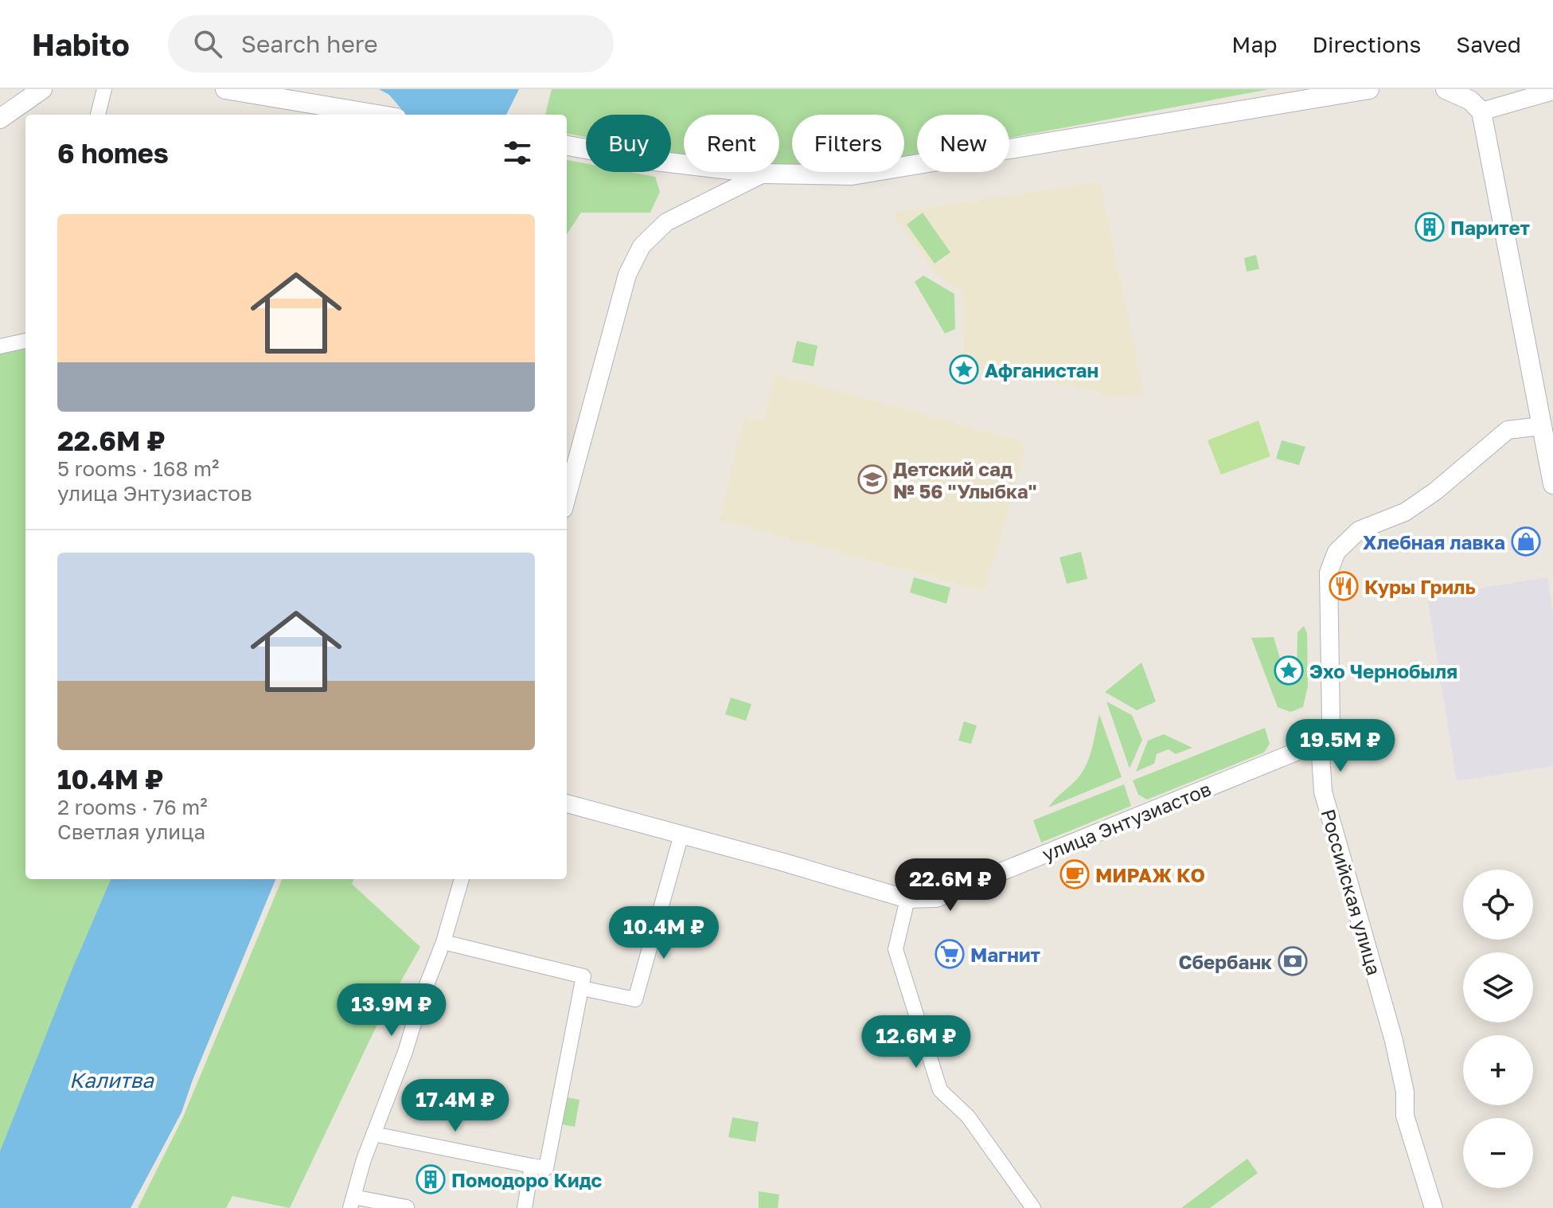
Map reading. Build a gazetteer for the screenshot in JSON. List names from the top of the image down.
{
  "streets": {
    "street": ["улица Энтузиастов", "Российская улица"]
  },
  "crossings": [
    ["улица Энтузиастов", "Российская улица"]
  ],
  "water": ["Калитва"],
  "places": {
    "building": ["Паритет", "Помодоро Кидс"],
    "place": ["Афганистан", "Эхо Чернобыля"],
    "school or university": ["Детский сад № 56 \"Улыбка\""],
    "shop": ["Хлебная лавка"],
    "restaurant": ["Куры Гриль"],
    "cafe": ["МИРАЖ КО"],
    "supermarket": ["Магнит"],
    "bank": ["Сбербанк"]
  },
  "page": {
    "header": "Habito",
    "search": "Search here",
    "nav": ["Map", "Directions", "Saved"],
    "chip": [
      "Buy",
      "Rent",
      "Filters",
      "New"
    ],
    "heading": "6 homes",
    "list": [
      {
        "name": "22.6M ₽",
        "note": "5 rooms · 168 m² · улица Энтузиастов"
      },
      {
        "name": "10.4M ₽",
        "note": "2 rooms · 76 m² · Светлая улица"
      }
    ],
    "price": [
      "19.5M ₽",
      "22.6M ₽",
      "10.4M ₽",
      "13.9M ₽",
      "12.6M ₽",
      "17.4M ₽"
    ],
    "map_buttons": ["+", "−"]
  }
}
